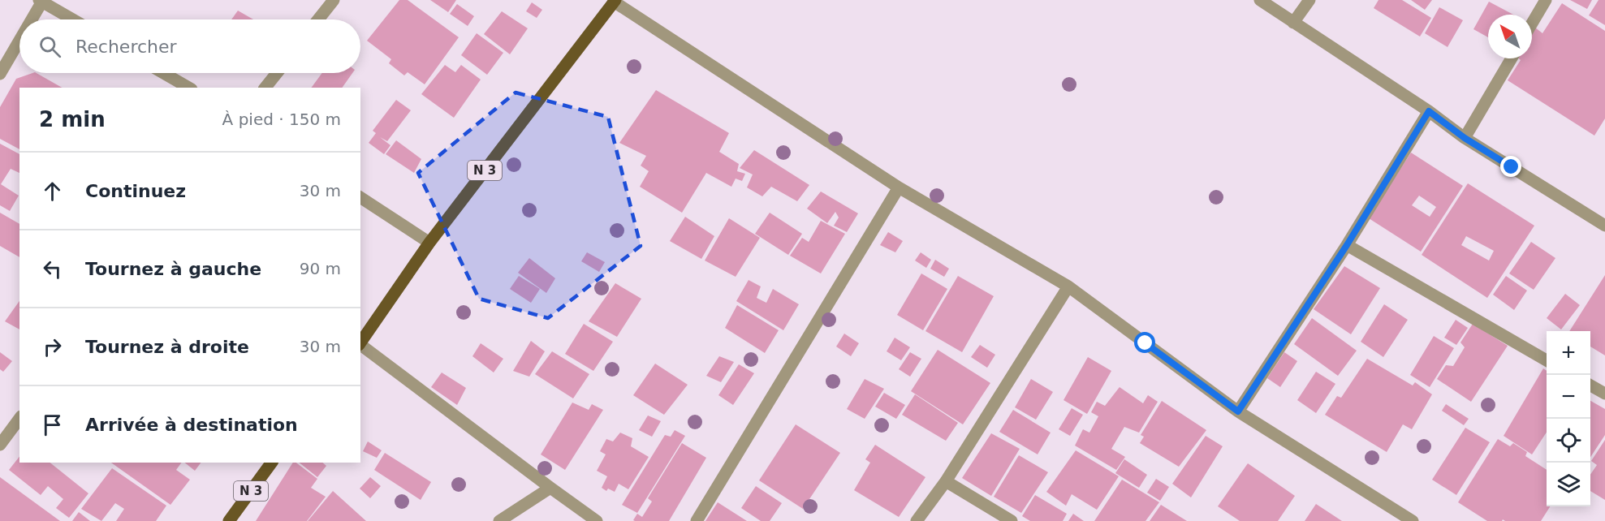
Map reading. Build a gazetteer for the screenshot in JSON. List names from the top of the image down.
{
  "streets": {
    "main road": ["N 3"]
  },
  "north": "top left",
  "page": {
    "search": "Rechercher",
    "heading": ["2 min", "À pied · 150 m"],
    "list": [
      ["Continuez", "30 m"],
      ["Tournez à gauche", "90 m"],
      ["Tournez à droite", "30 m"],
      "Arrivée à destination"
    ],
    "map_buttons": ["+", "−"]
  }
}
